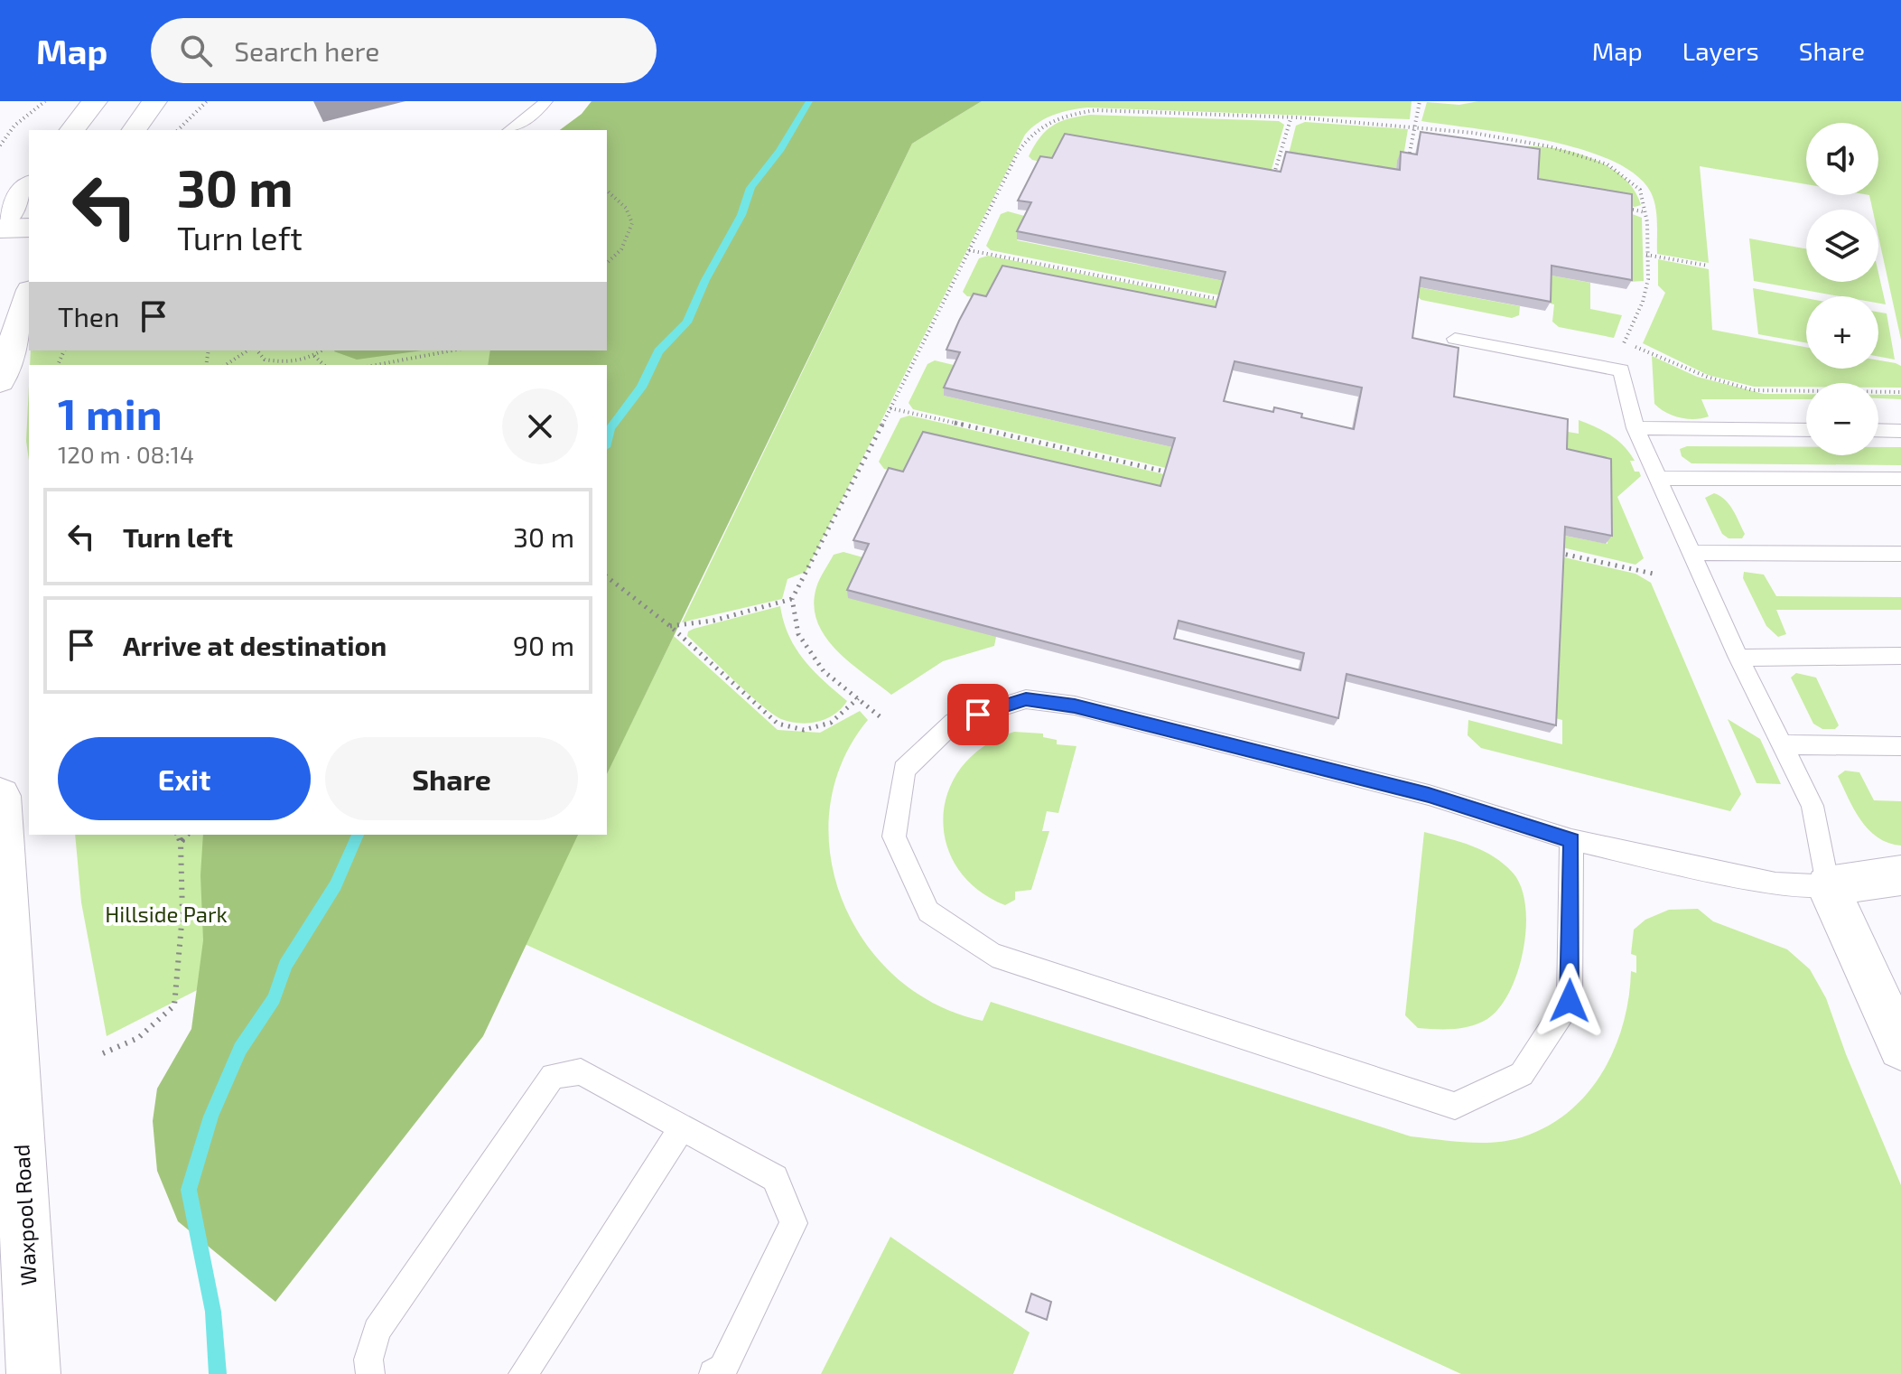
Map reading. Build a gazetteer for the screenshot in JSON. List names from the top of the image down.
{
  "streets": {
    "street": ["Waxpool Road"]
  },
  "parks": ["Hillside Park"],
  "page": {
    "header": "Map",
    "search": "Search here",
    "nav": ["Map", "Layers", "Share"],
    "map_buttons": ["+", "−"],
    "turn": ["30 m", "Turn left"],
    "then": "Then",
    "heading": ["1 min", "120 m · 08:14"],
    "list": [
      {
        "name": "Turn left",
        "value": "30 m"
      },
      {
        "name": "Arrive at destination",
        "value": "90 m"
      }
    ],
    "buttons": ["Exit", "Share"]
  }
}
